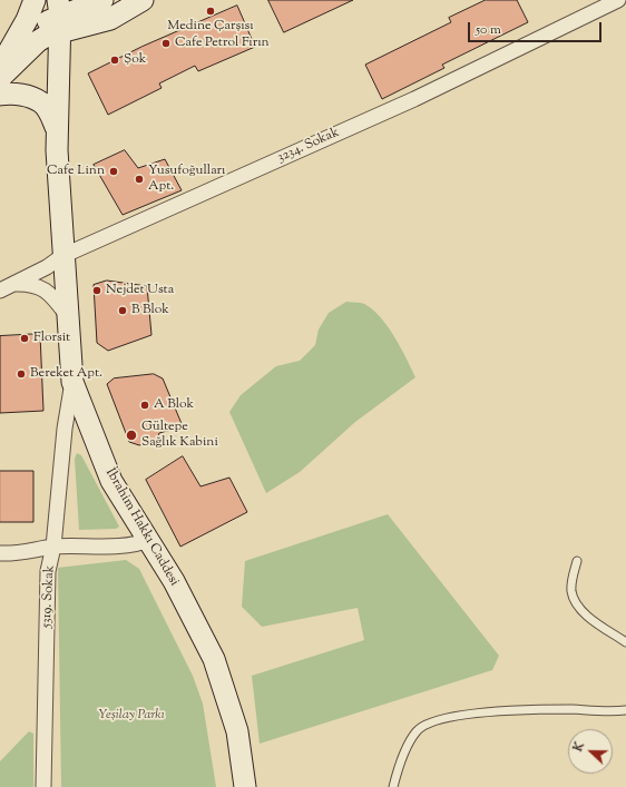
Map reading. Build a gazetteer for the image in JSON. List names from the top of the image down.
{
  "streets": {
    "street": ["3234. Sokak", "İbrahim Hakkı Caddesi", "5319. Sokak"]
  },
  "crossings": [
    ["3234. Sokak", "İbrahim Hakkı Caddesi"],
    ["İbrahim Hakkı Caddesi", "5319. Sokak"]
  ],
  "parks": ["Yeşilay Parkı"],
  "places": [
    "Medine Çarşısı",
    "Cafe Petrol Fırın",
    "Şok",
    "Cafe Linn",
    "Yusufoğulları Apt.",
    "Nejdet Usta",
    "B Blok",
    "Florsit",
    "Bereket Apt.",
    "A Blok",
    "Gültepe Sağlık Kabini"
  ],
  "scale_bar": "50 m",
  "north": "left"
}
